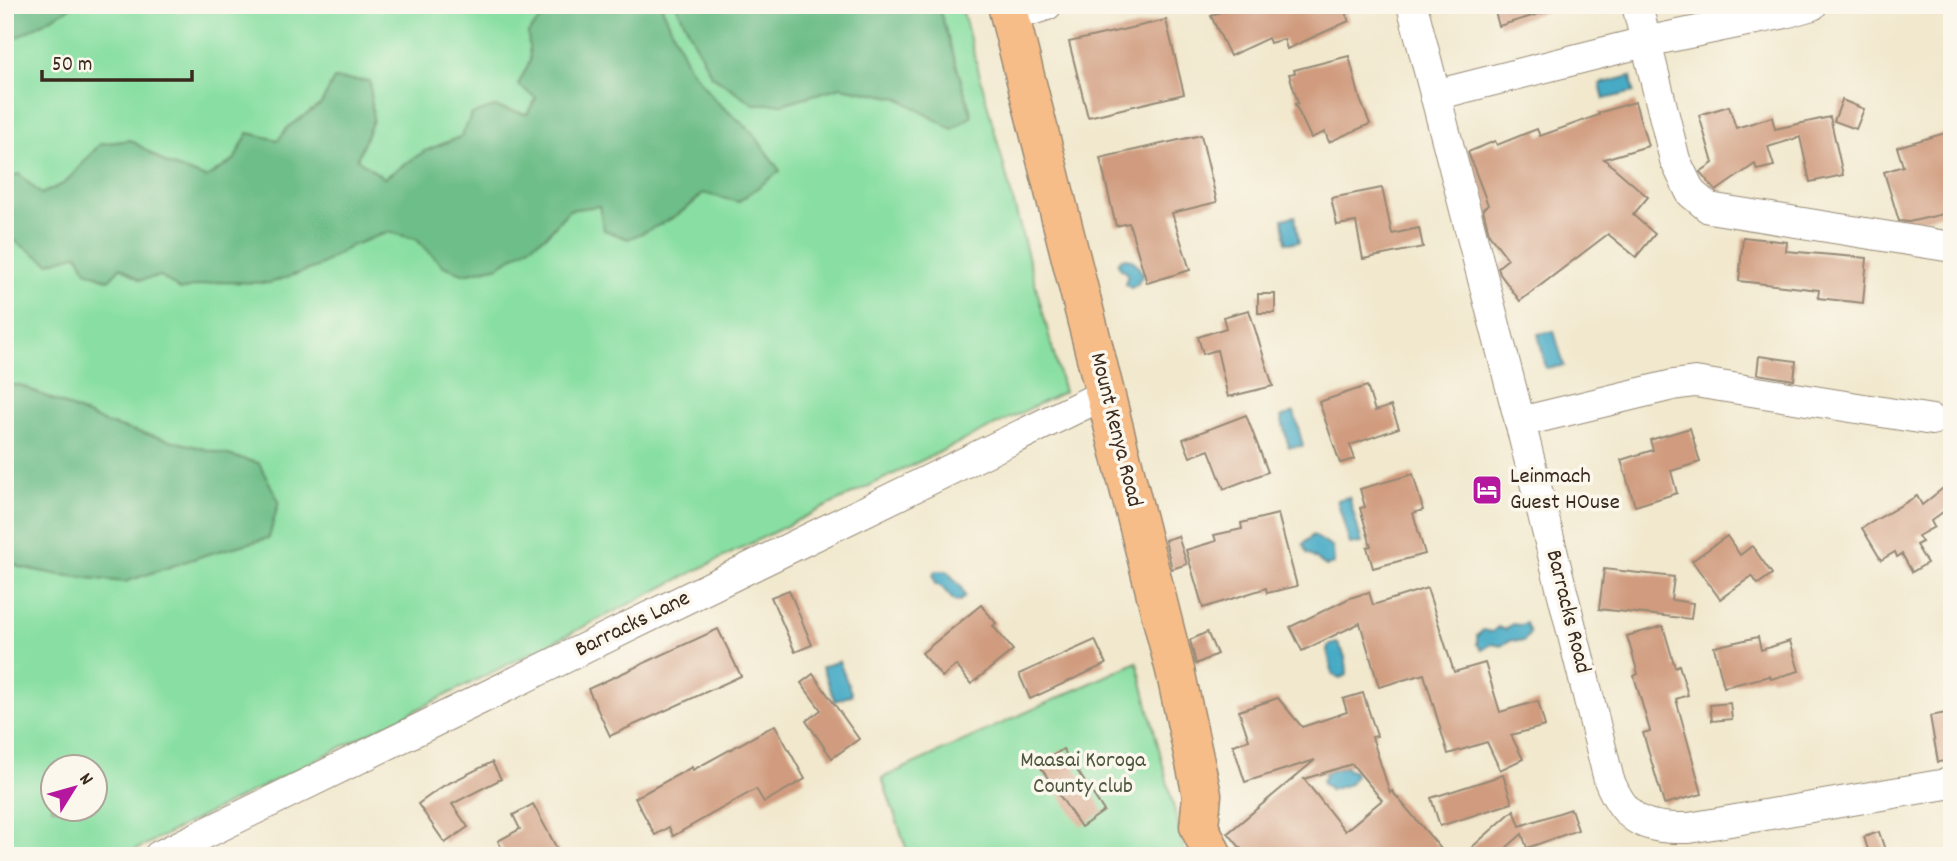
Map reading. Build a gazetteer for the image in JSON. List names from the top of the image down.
{
  "streets": {
    "main road": ["Mount Kenya Road"],
    "street": ["Barracks Road", "Barracks Lane"]
  },
  "crossings": [
    ["Mount Kenya Road", "Barracks Lane"]
  ],
  "parks": ["Maasai Koroga County club"],
  "places": {
    "hotel": ["Leinmach Guest HOuse"]
  },
  "scale_bar": "50 m",
  "north": "top right"
}
